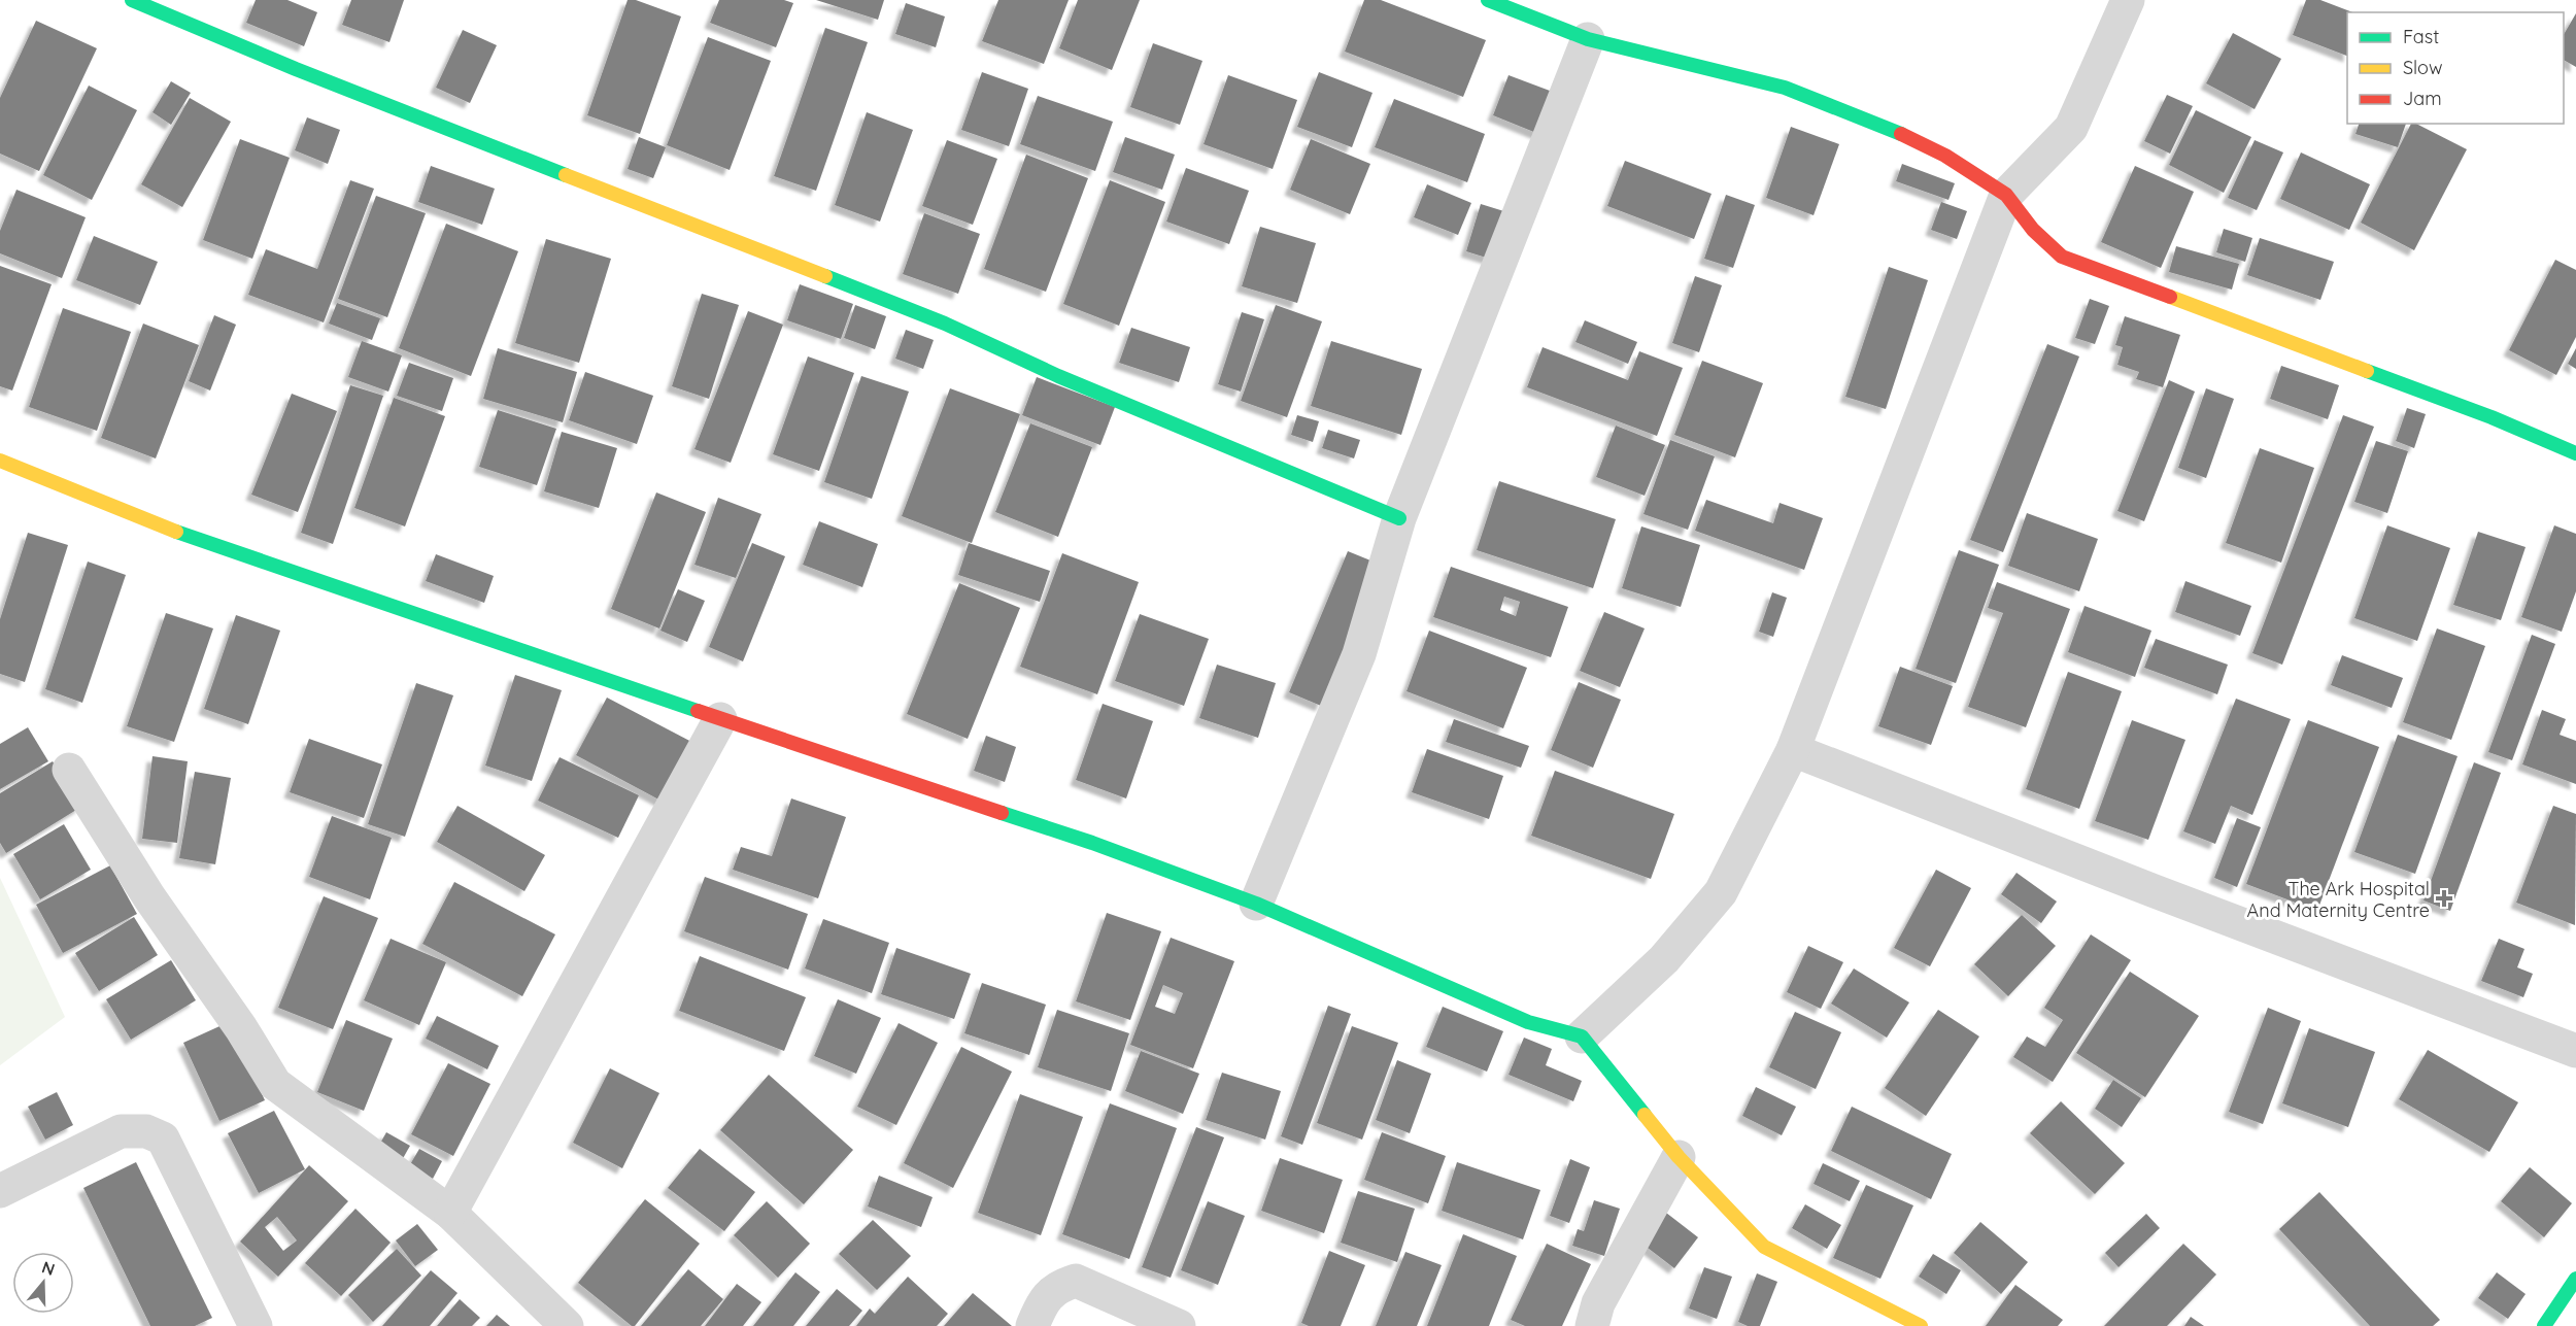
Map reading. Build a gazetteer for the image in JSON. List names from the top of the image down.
{
  "places": {
    "health": ["The Ark Hospital And Maternity Centre"]
  },
  "legend": ["Fast", "Slow", "Jam"],
  "north": "top"
}
